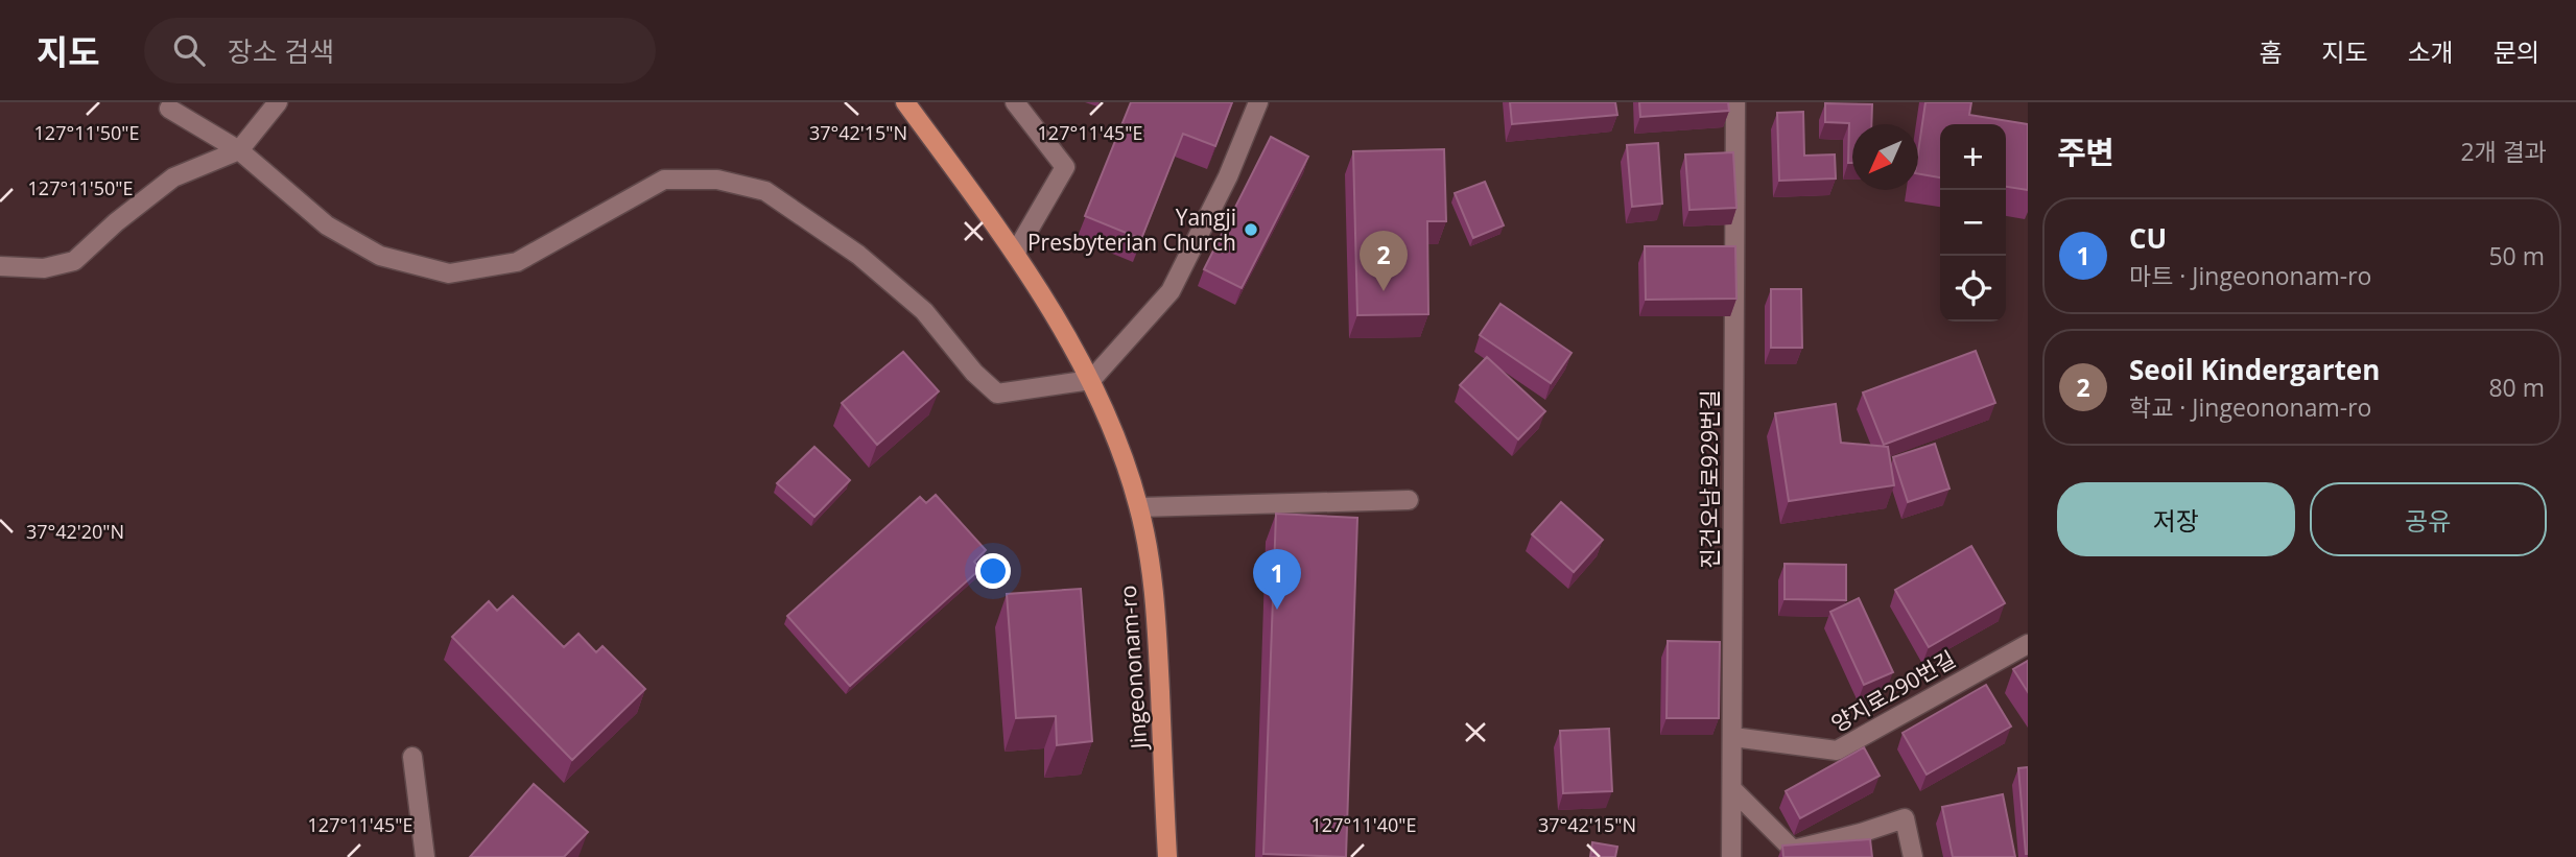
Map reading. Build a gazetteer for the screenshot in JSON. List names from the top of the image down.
{
  "streets": {
    "main road": ["Jingeononam-ro"],
    "lane": ["진건오남로929번길", "양지로290번길"]
  },
  "crossings": [
    ["진건오남로929번길", "양지로290번길"]
  ],
  "places": ["Yangji Presbyterian Church"],
  "north": "bottom left",
  "page": {
    "header": "지도",
    "search": "장소 검색",
    "nav": [
      "홈",
      "지도",
      "소개",
      "문의"
    ],
    "heading": ["주변", "2개 결과"],
    "map_buttons": ["+", "−"],
    "list": [
      {
        "mark": "1",
        "name": "CU",
        "note": "마트 · Jingeononam-ro",
        "value": "50 m"
      },
      {
        "mark": "2",
        "name": "Seoil Kindergarten",
        "note": "학교 · Jingeononam-ro",
        "value": "80 m"
      }
    ],
    "pins": ["2", "1"],
    "buttons": ["저장", "공유"]
  },
  "coordinates": [
    "127°11'50\"E",
    "37°42'15\"N",
    "127°11'45\"E",
    "37°42'20\"N",
    "127°11'40\"E"
  ]
}
